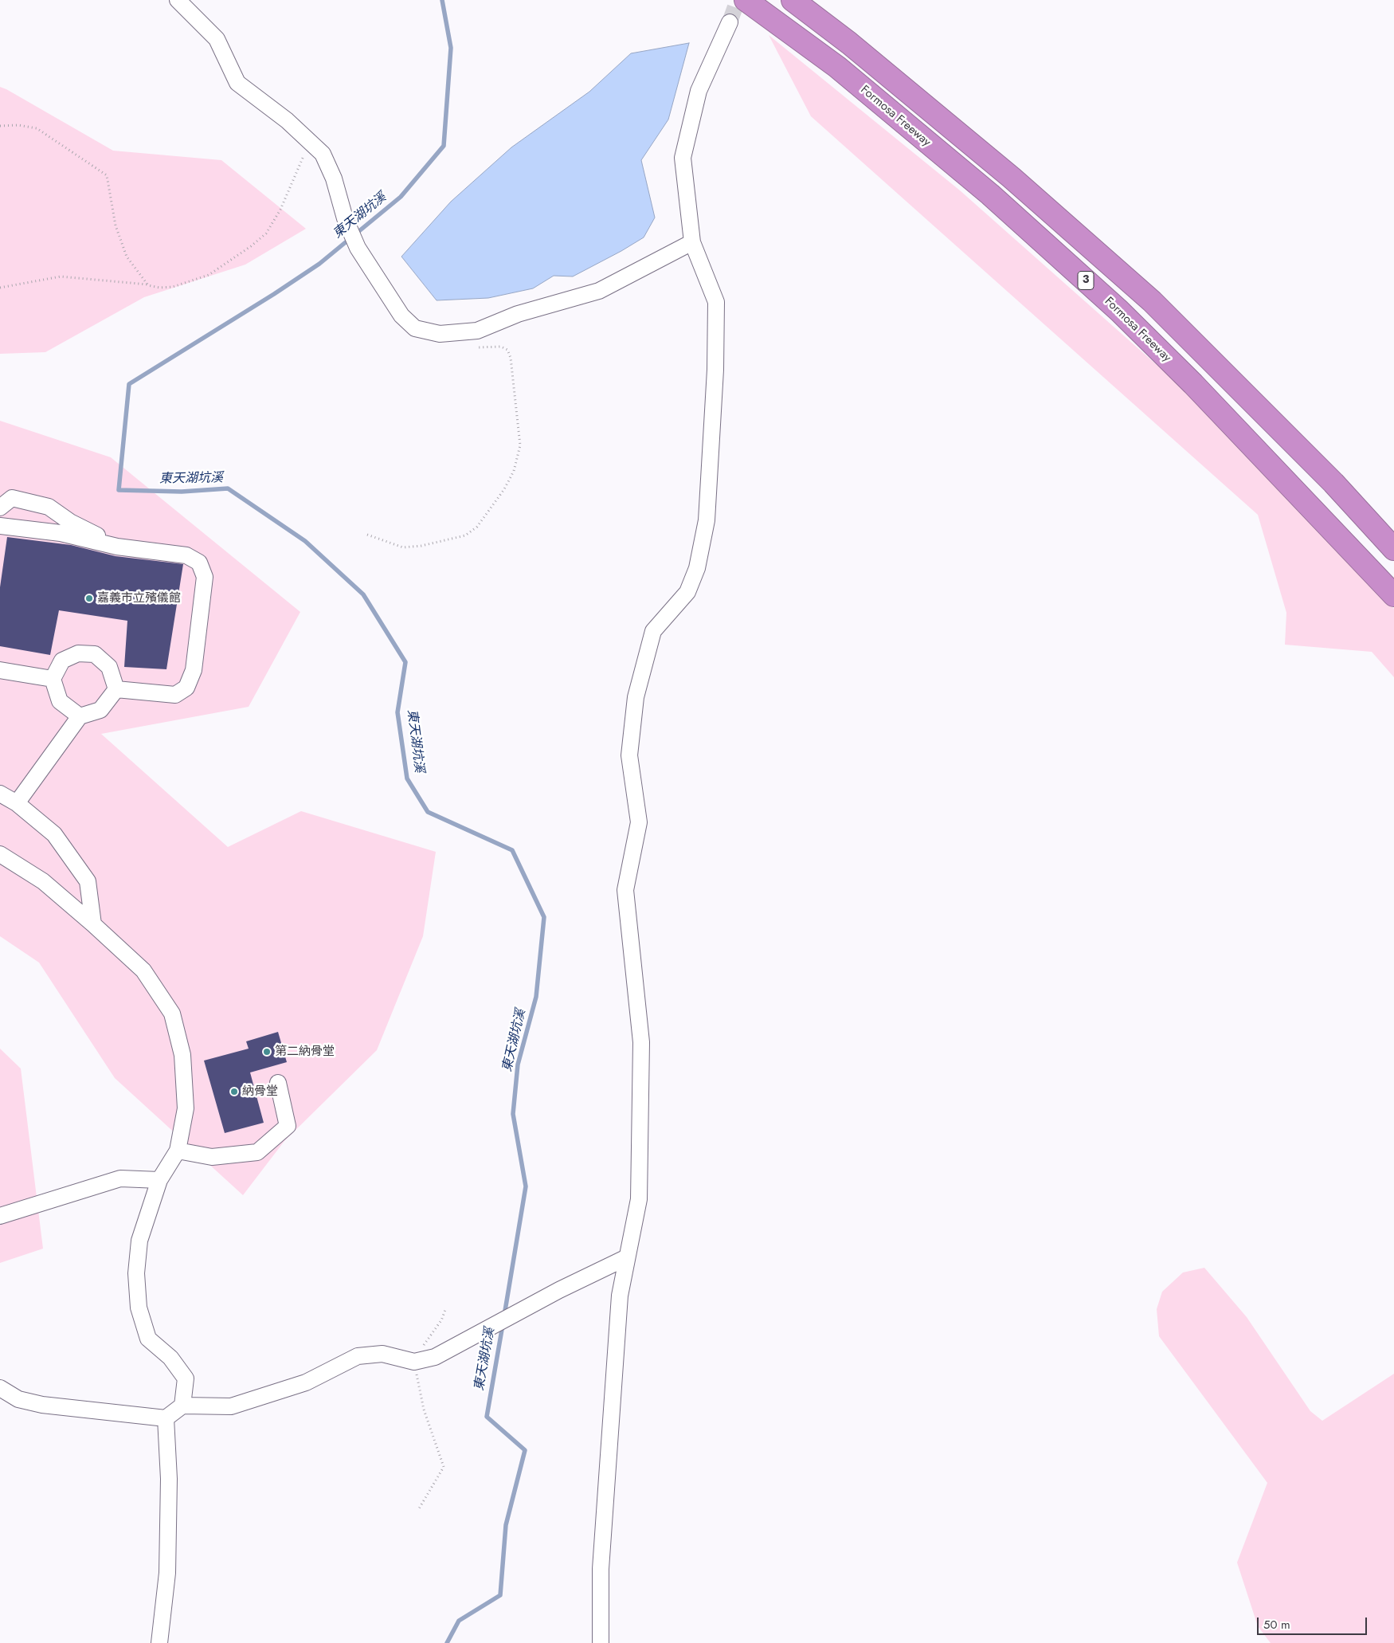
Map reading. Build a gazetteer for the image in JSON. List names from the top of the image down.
{
  "streets": {
    "highway": ["Formosa Freeway", "3"]
  },
  "water": ["東天湖坑溪"],
  "places": ["嘉義市立殯儀館", "第二納骨堂", "納骨堂"],
  "scale_bar": "50 m"
}
